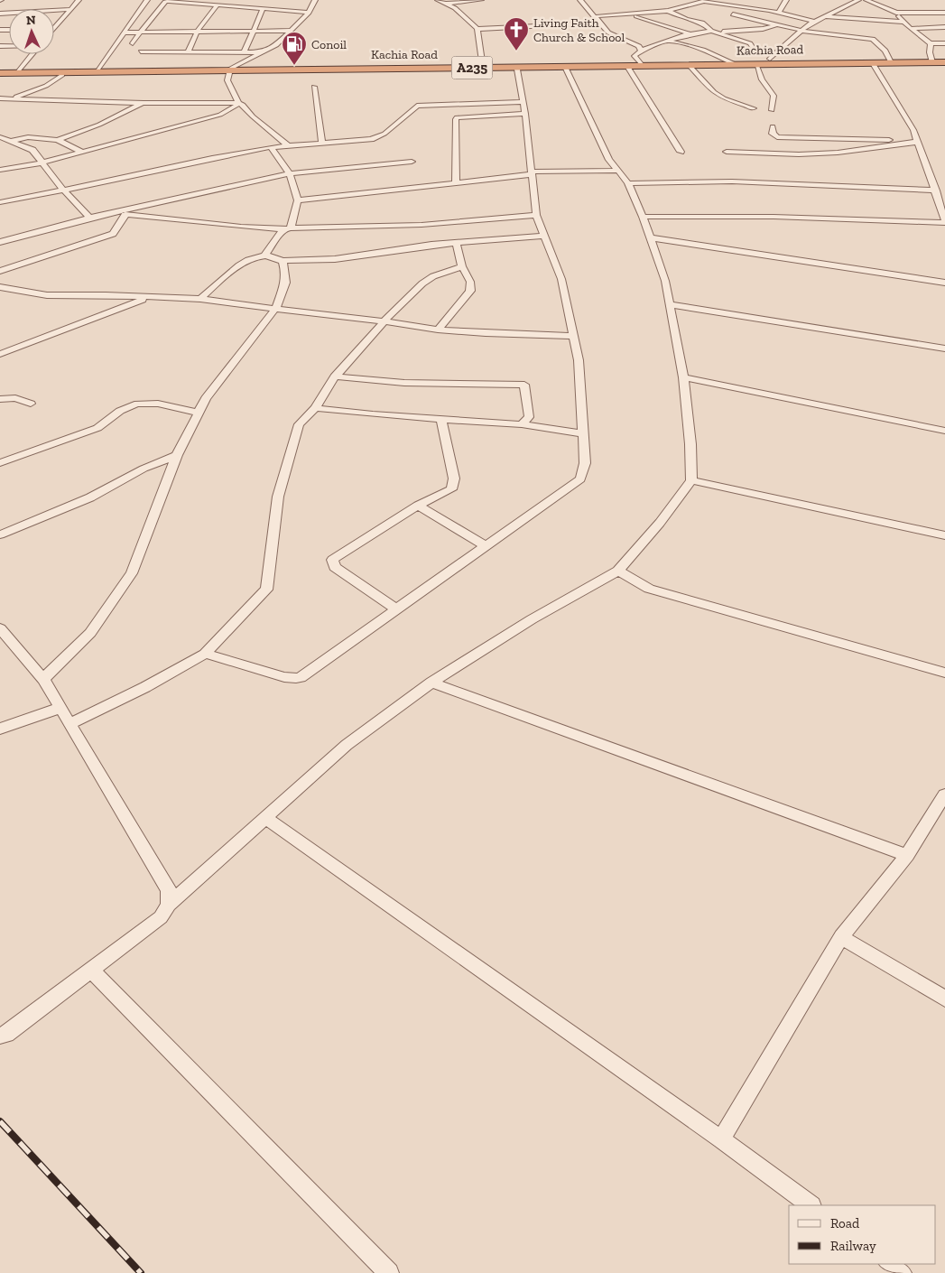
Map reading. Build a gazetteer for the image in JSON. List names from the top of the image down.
{
  "streets": {
    "highway": ["Kachia Road", "A235"]
  },
  "places": {
    "church": ["Living Faith Church & School"],
    "fuel station": ["Conoil"]
  },
  "legend": ["Road", "Railway"],
  "north": "top"
}
